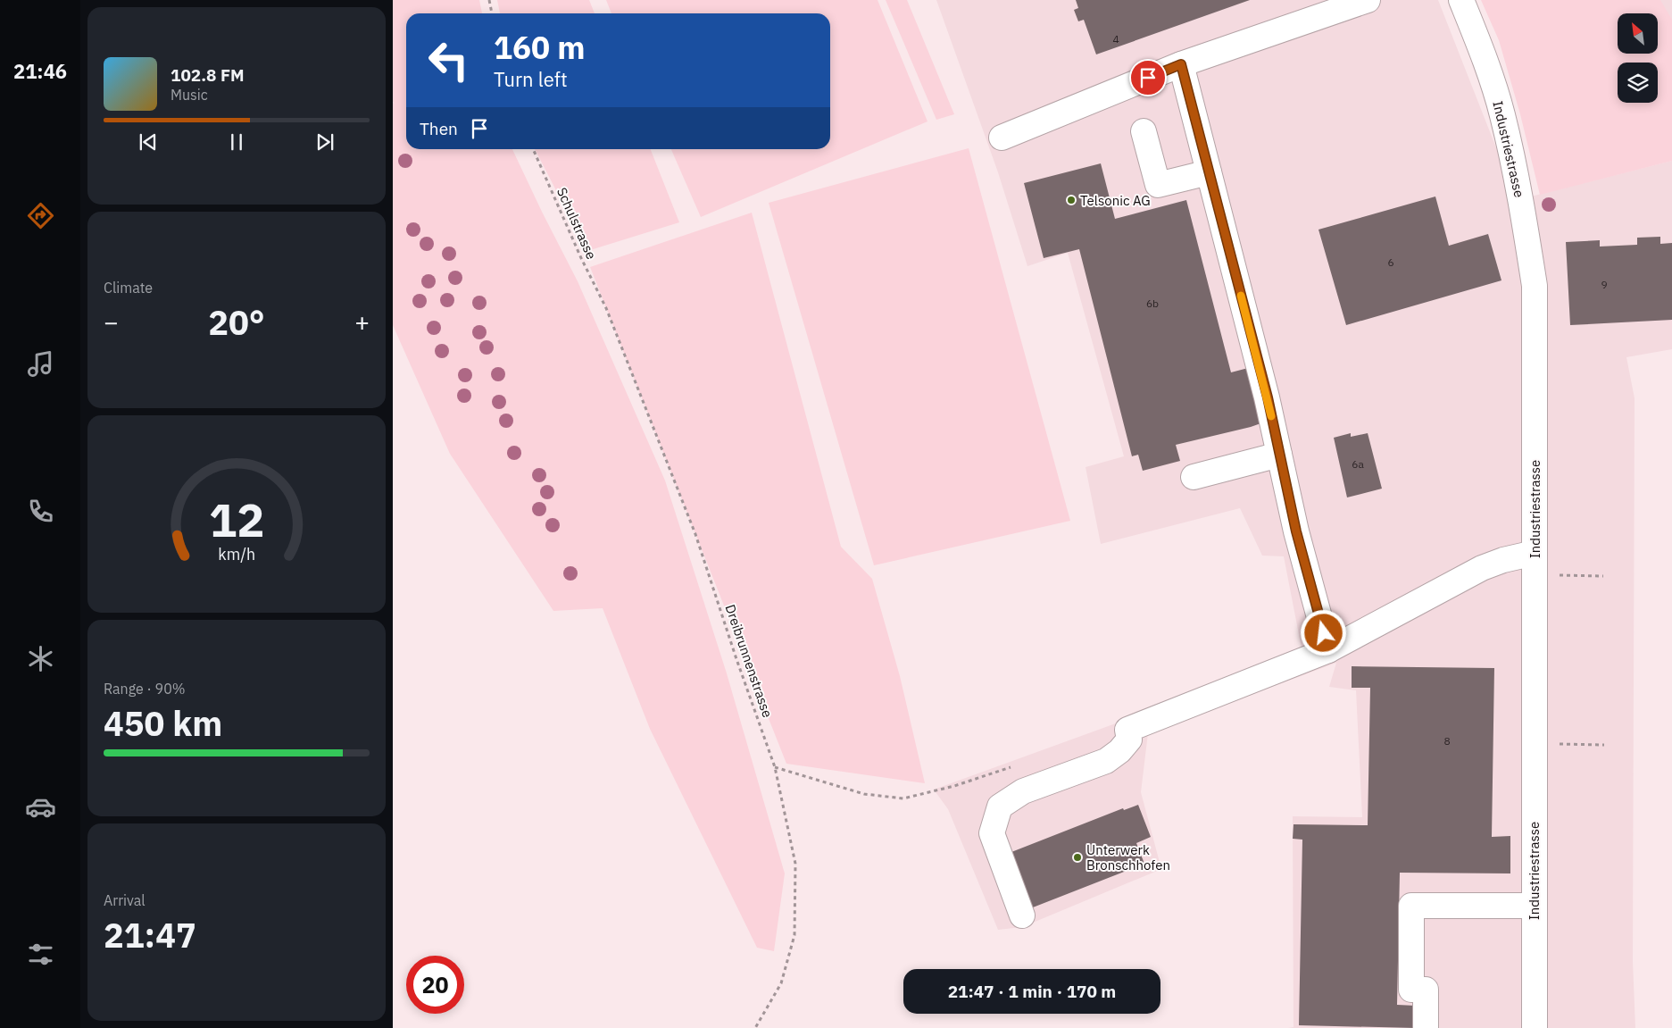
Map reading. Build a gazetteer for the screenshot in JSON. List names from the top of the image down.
{
  "streets": {
    "street": ["Industriestrasse"],
    "path": ["Schulstrasse", "Dreibrunnenstrasse"]
  },
  "crossings": [
    ["Schulstrasse", "Dreibrunnenstrasse"]
  ],
  "places": ["Telsonic AG", "Unterwerk Bronschhofen"],
  "house_numbers": [
    "4",
    "6",
    "9",
    "6b",
    "6a",
    "8"
  ],
  "north": "top left",
  "page": {
    "tabs": "21:46",
    "turn": ["160 m", "Turn left"],
    "song": ["102.8 FM", "Music"],
    "then": "Then",
    "tile": [
      "Climate",
      ["Range · 90%", "450 km"],
      ["Arrival", "21:47"]
    ],
    "heat": ["−", "20°", "+"],
    "limit": "20",
    "trip": "21:47 · 1 min · 170 m",
    "gauge": ["12", "km/h"]
  }
}
